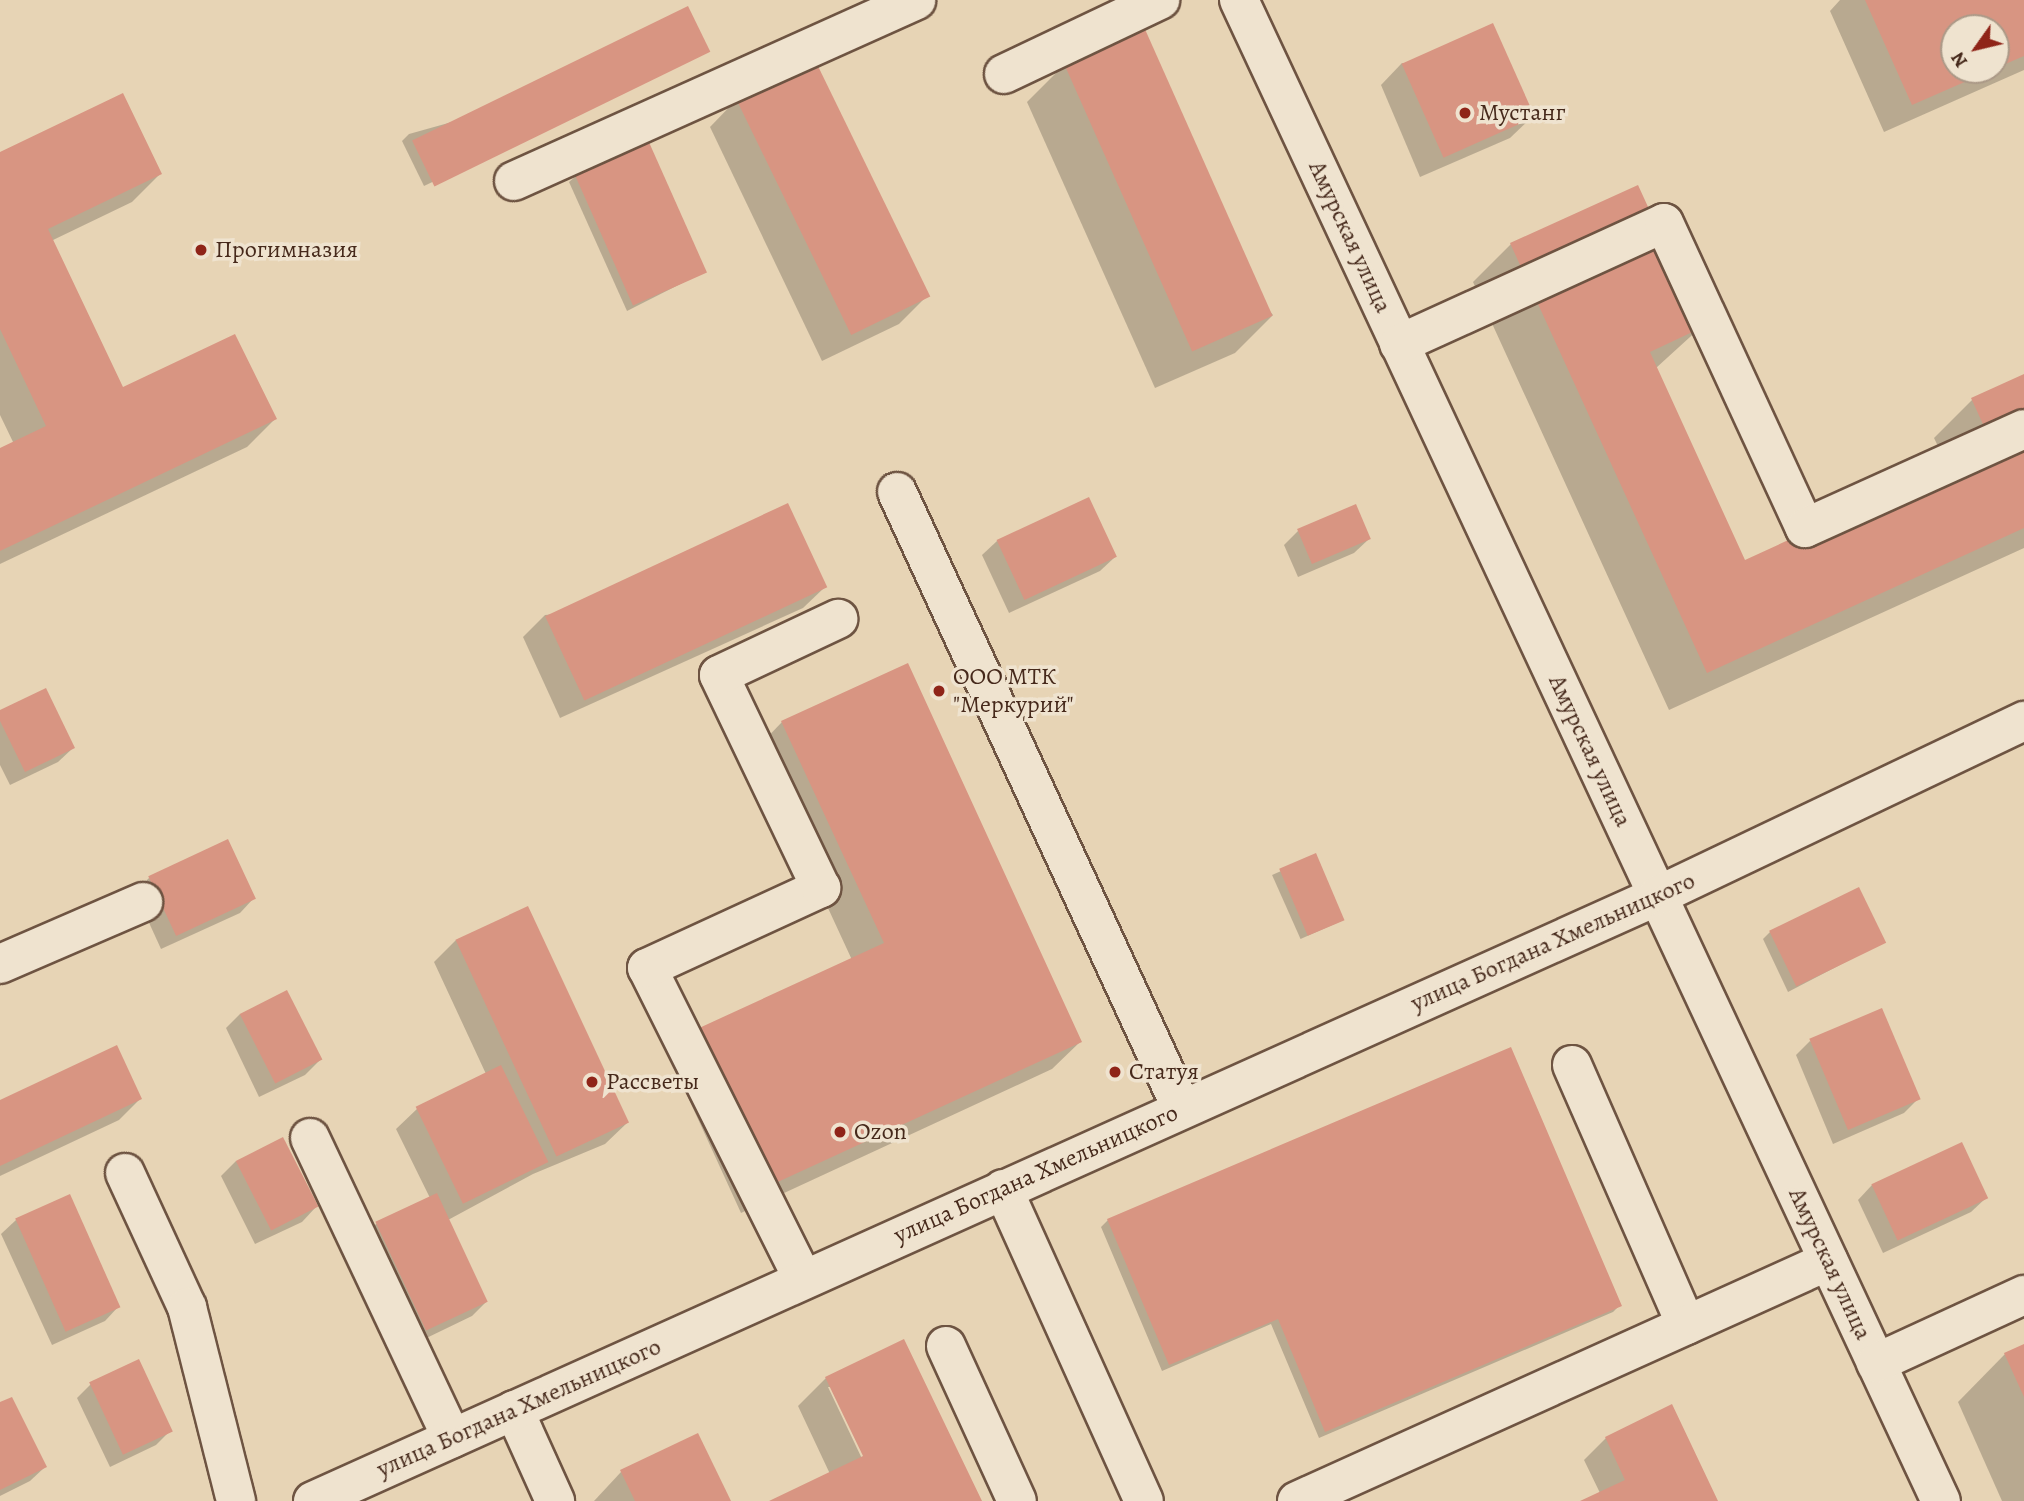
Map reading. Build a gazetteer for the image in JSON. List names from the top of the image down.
{
  "streets": {
    "street": ["Амурская улица", "улица Богдана Хмельницкого"]
  },
  "crossings": [
    ["Амурская улица", "улица Богдана Хмельницкого"]
  ],
  "places": [
    "Мустанг",
    "Прогимназия",
    "ООО МТК \"Меркурий\"",
    "Статуя",
    "Рассветы",
    "Ozon"
  ],
  "north": "bottom left"
}
